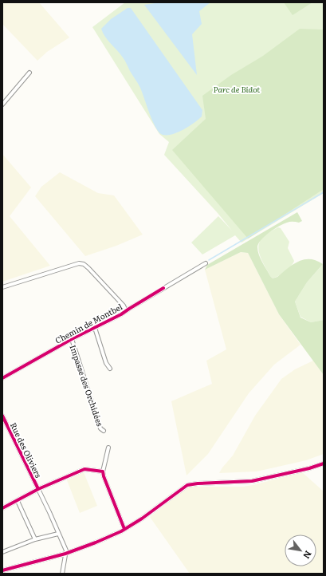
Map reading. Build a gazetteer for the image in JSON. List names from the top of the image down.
{
  "streets": {
    "street": ["Chemin de Montbel", "Impasse des Orchidées", "Rue des Oliviers"]
  },
  "crossings": [
    ["Chemin de Montbel", "Impasse des Orchidées"]
  ],
  "parks": ["Parc de Bidot"],
  "north": "bottom right"
}
